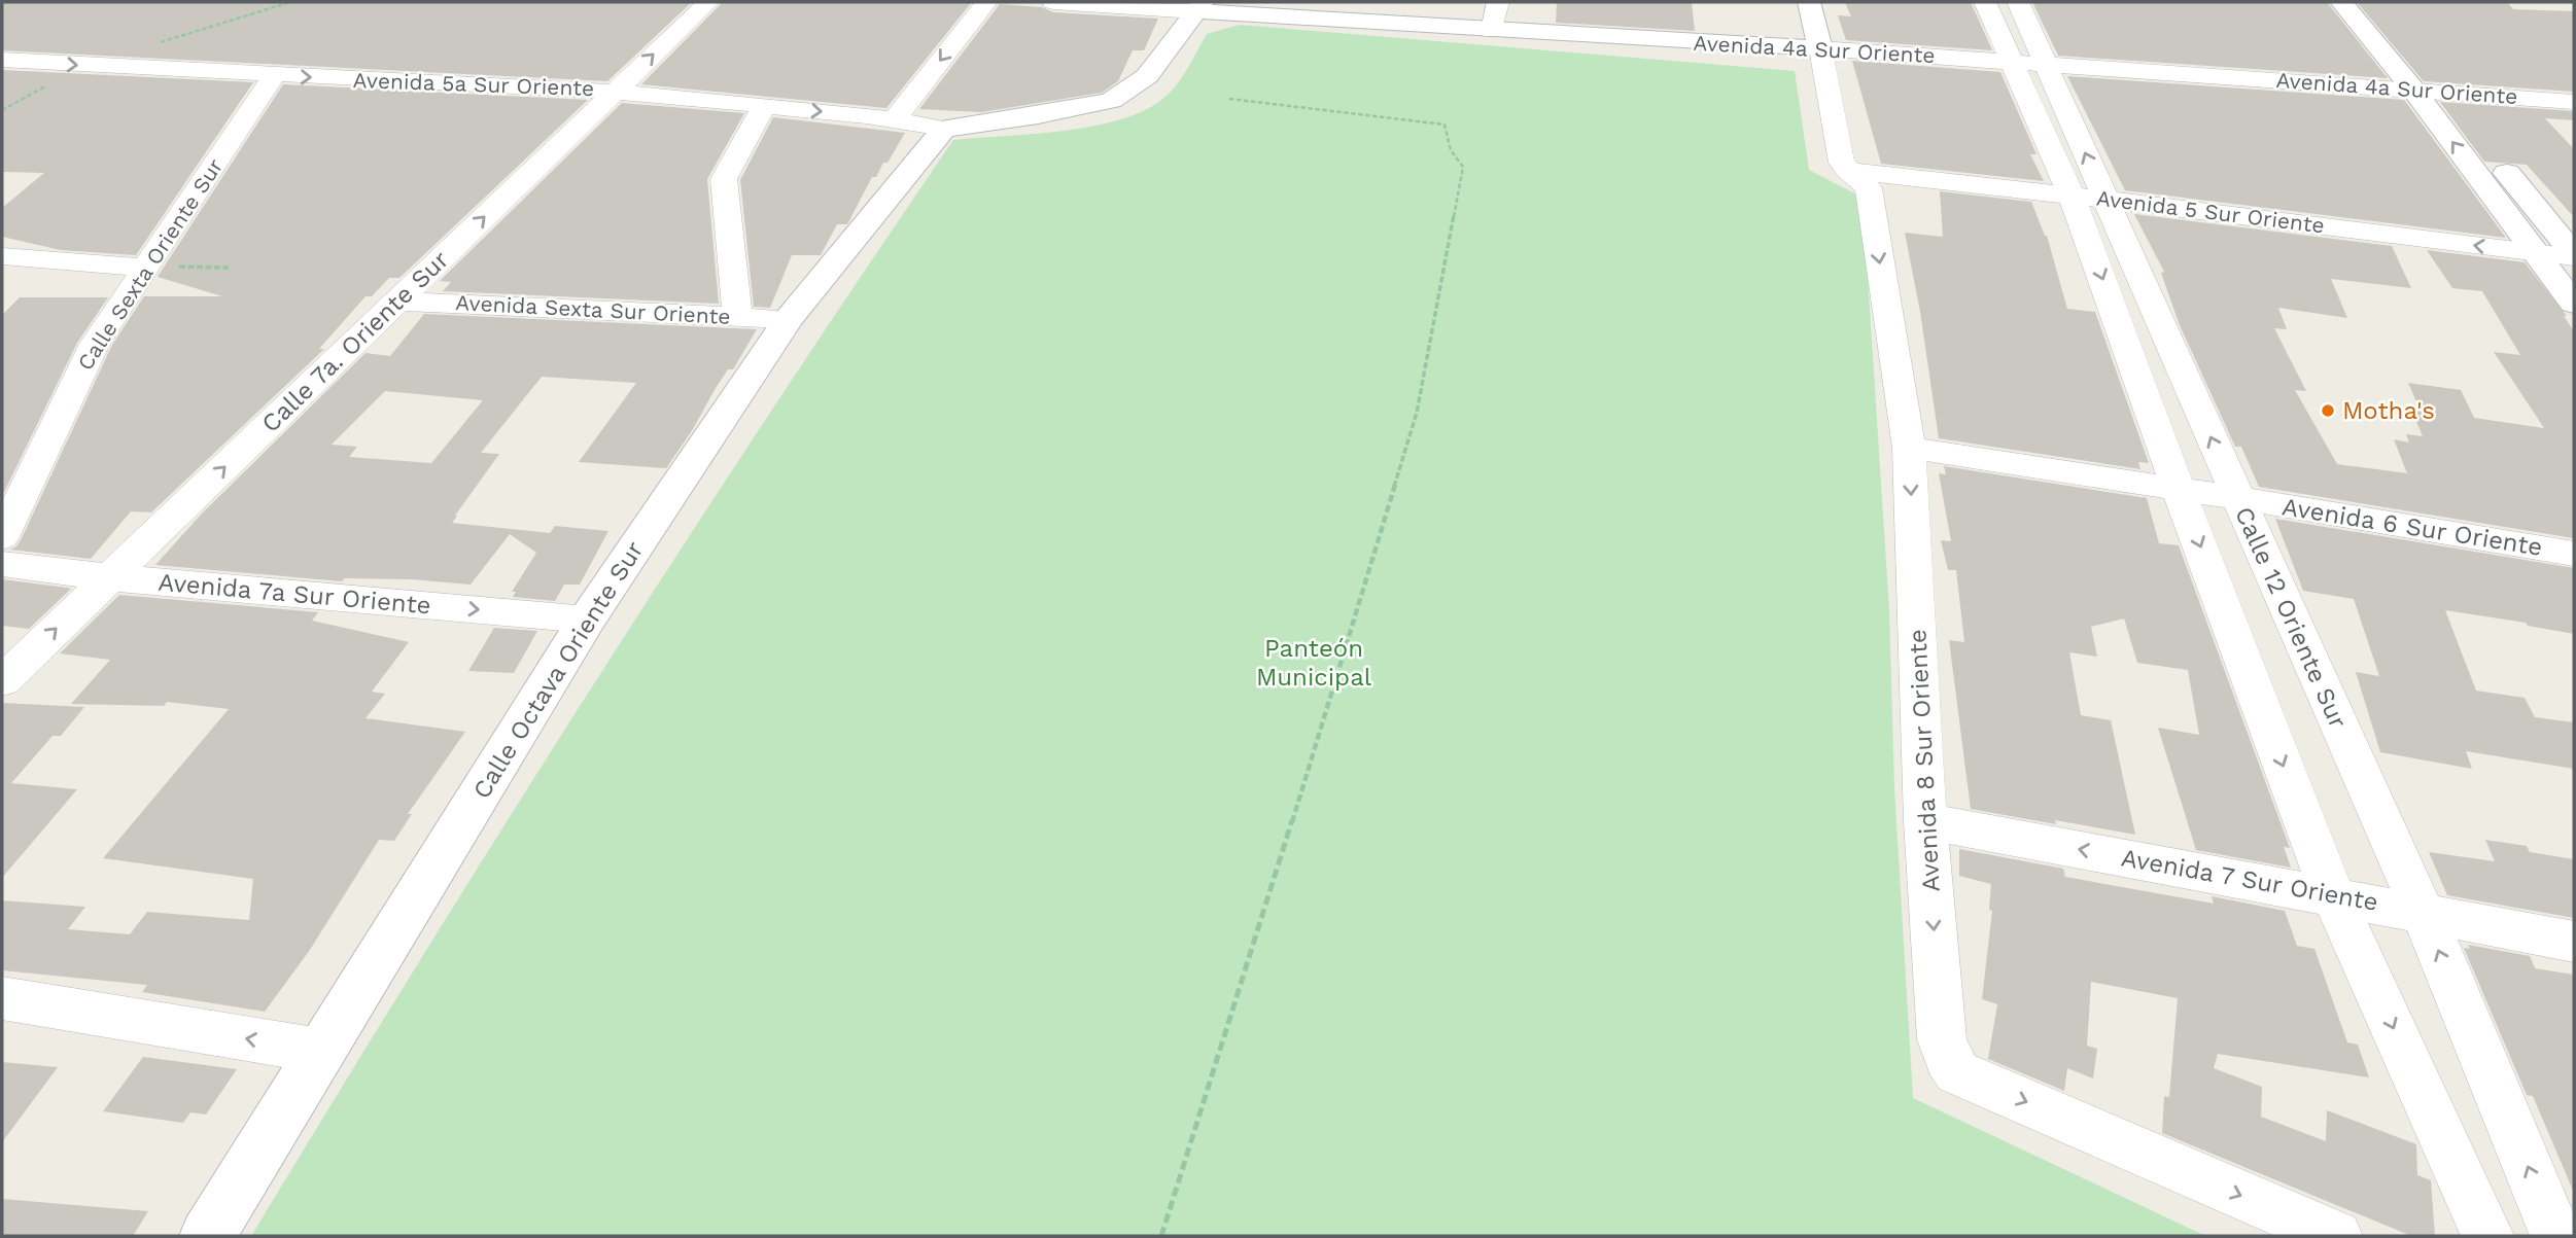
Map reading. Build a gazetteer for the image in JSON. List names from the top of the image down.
{
  "streets": {
    "street": [
      "Avenida 4a Sur Oriente",
      "Avenida 5a Sur Oriente",
      "Avenida 5 Sur Oriente",
      "Calle Sexta Oriente Sur",
      "Avenida Sexta Sur Oriente",
      "Calle 7a. Oriente Sur",
      "Avenida 6 Sur Oriente",
      "Avenida 7a Sur Oriente",
      "Calle 12 Oriente Sur",
      "Calle Octava Oriente Sur",
      "Avenida 8 Sur Oriente",
      "Avenida 7 Sur Oriente"
    ]
  },
  "crossings": [
    ["Avenida 4a Sur Oriente", "Calle 12 Oriente Sur"],
    ["Avenida 4a Sur Oriente", "Avenida 8 Sur Oriente"],
    ["Avenida 5a Sur Oriente", "Calle Sexta Oriente Sur"],
    ["Avenida 5a Sur Oriente", "Calle 7a. Oriente Sur"],
    ["Avenida 5a Sur Oriente", "Calle Octava Oriente Sur"],
    ["Avenida 5 Sur Oriente", "Calle 12 Oriente Sur"],
    ["Avenida 5 Sur Oriente", "Avenida 8 Sur Oriente"],
    ["Avenida Sexta Sur Oriente", "Calle 7a. Oriente Sur"],
    ["Avenida Sexta Sur Oriente", "Calle Octava Oriente Sur"],
    ["Calle 7a. Oriente Sur", "Avenida 7a Sur Oriente"],
    ["Avenida 6 Sur Oriente", "Calle 12 Oriente Sur"],
    ["Avenida 6 Sur Oriente", "Avenida 8 Sur Oriente"],
    ["Avenida 7a Sur Oriente", "Calle Octava Oriente Sur"],
    ["Calle 12 Oriente Sur", "Avenida 7 Sur Oriente"],
    ["Avenida 8 Sur Oriente", "Avenida 7 Sur Oriente"]
  ],
  "one_way": [
    "Avenida 5a Sur Oriente",
    "Calle 7a. Oriente Sur",
    "Avenida 7a Sur Oriente",
    "Avenida 8 Sur Oriente",
    "Avenida 7 Sur Oriente"
  ],
  "parks": ["Panteón Municipal"],
  "places": ["Motha's"]
}
